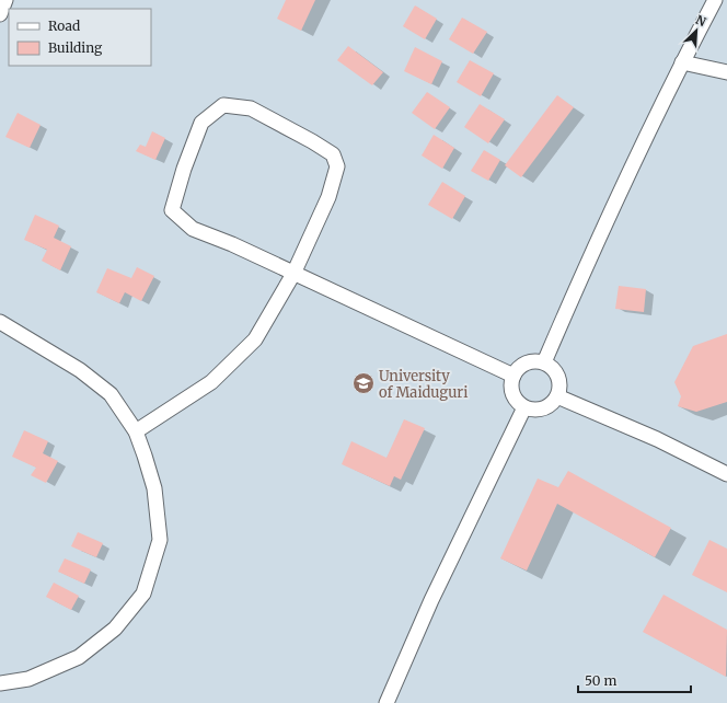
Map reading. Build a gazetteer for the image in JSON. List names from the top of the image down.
{
  "places": {
    "school or university": ["University of Maiduguri"]
  },
  "legend": ["Road", "Building"],
  "scale_bar": "50 m",
  "north": "top right"
}
